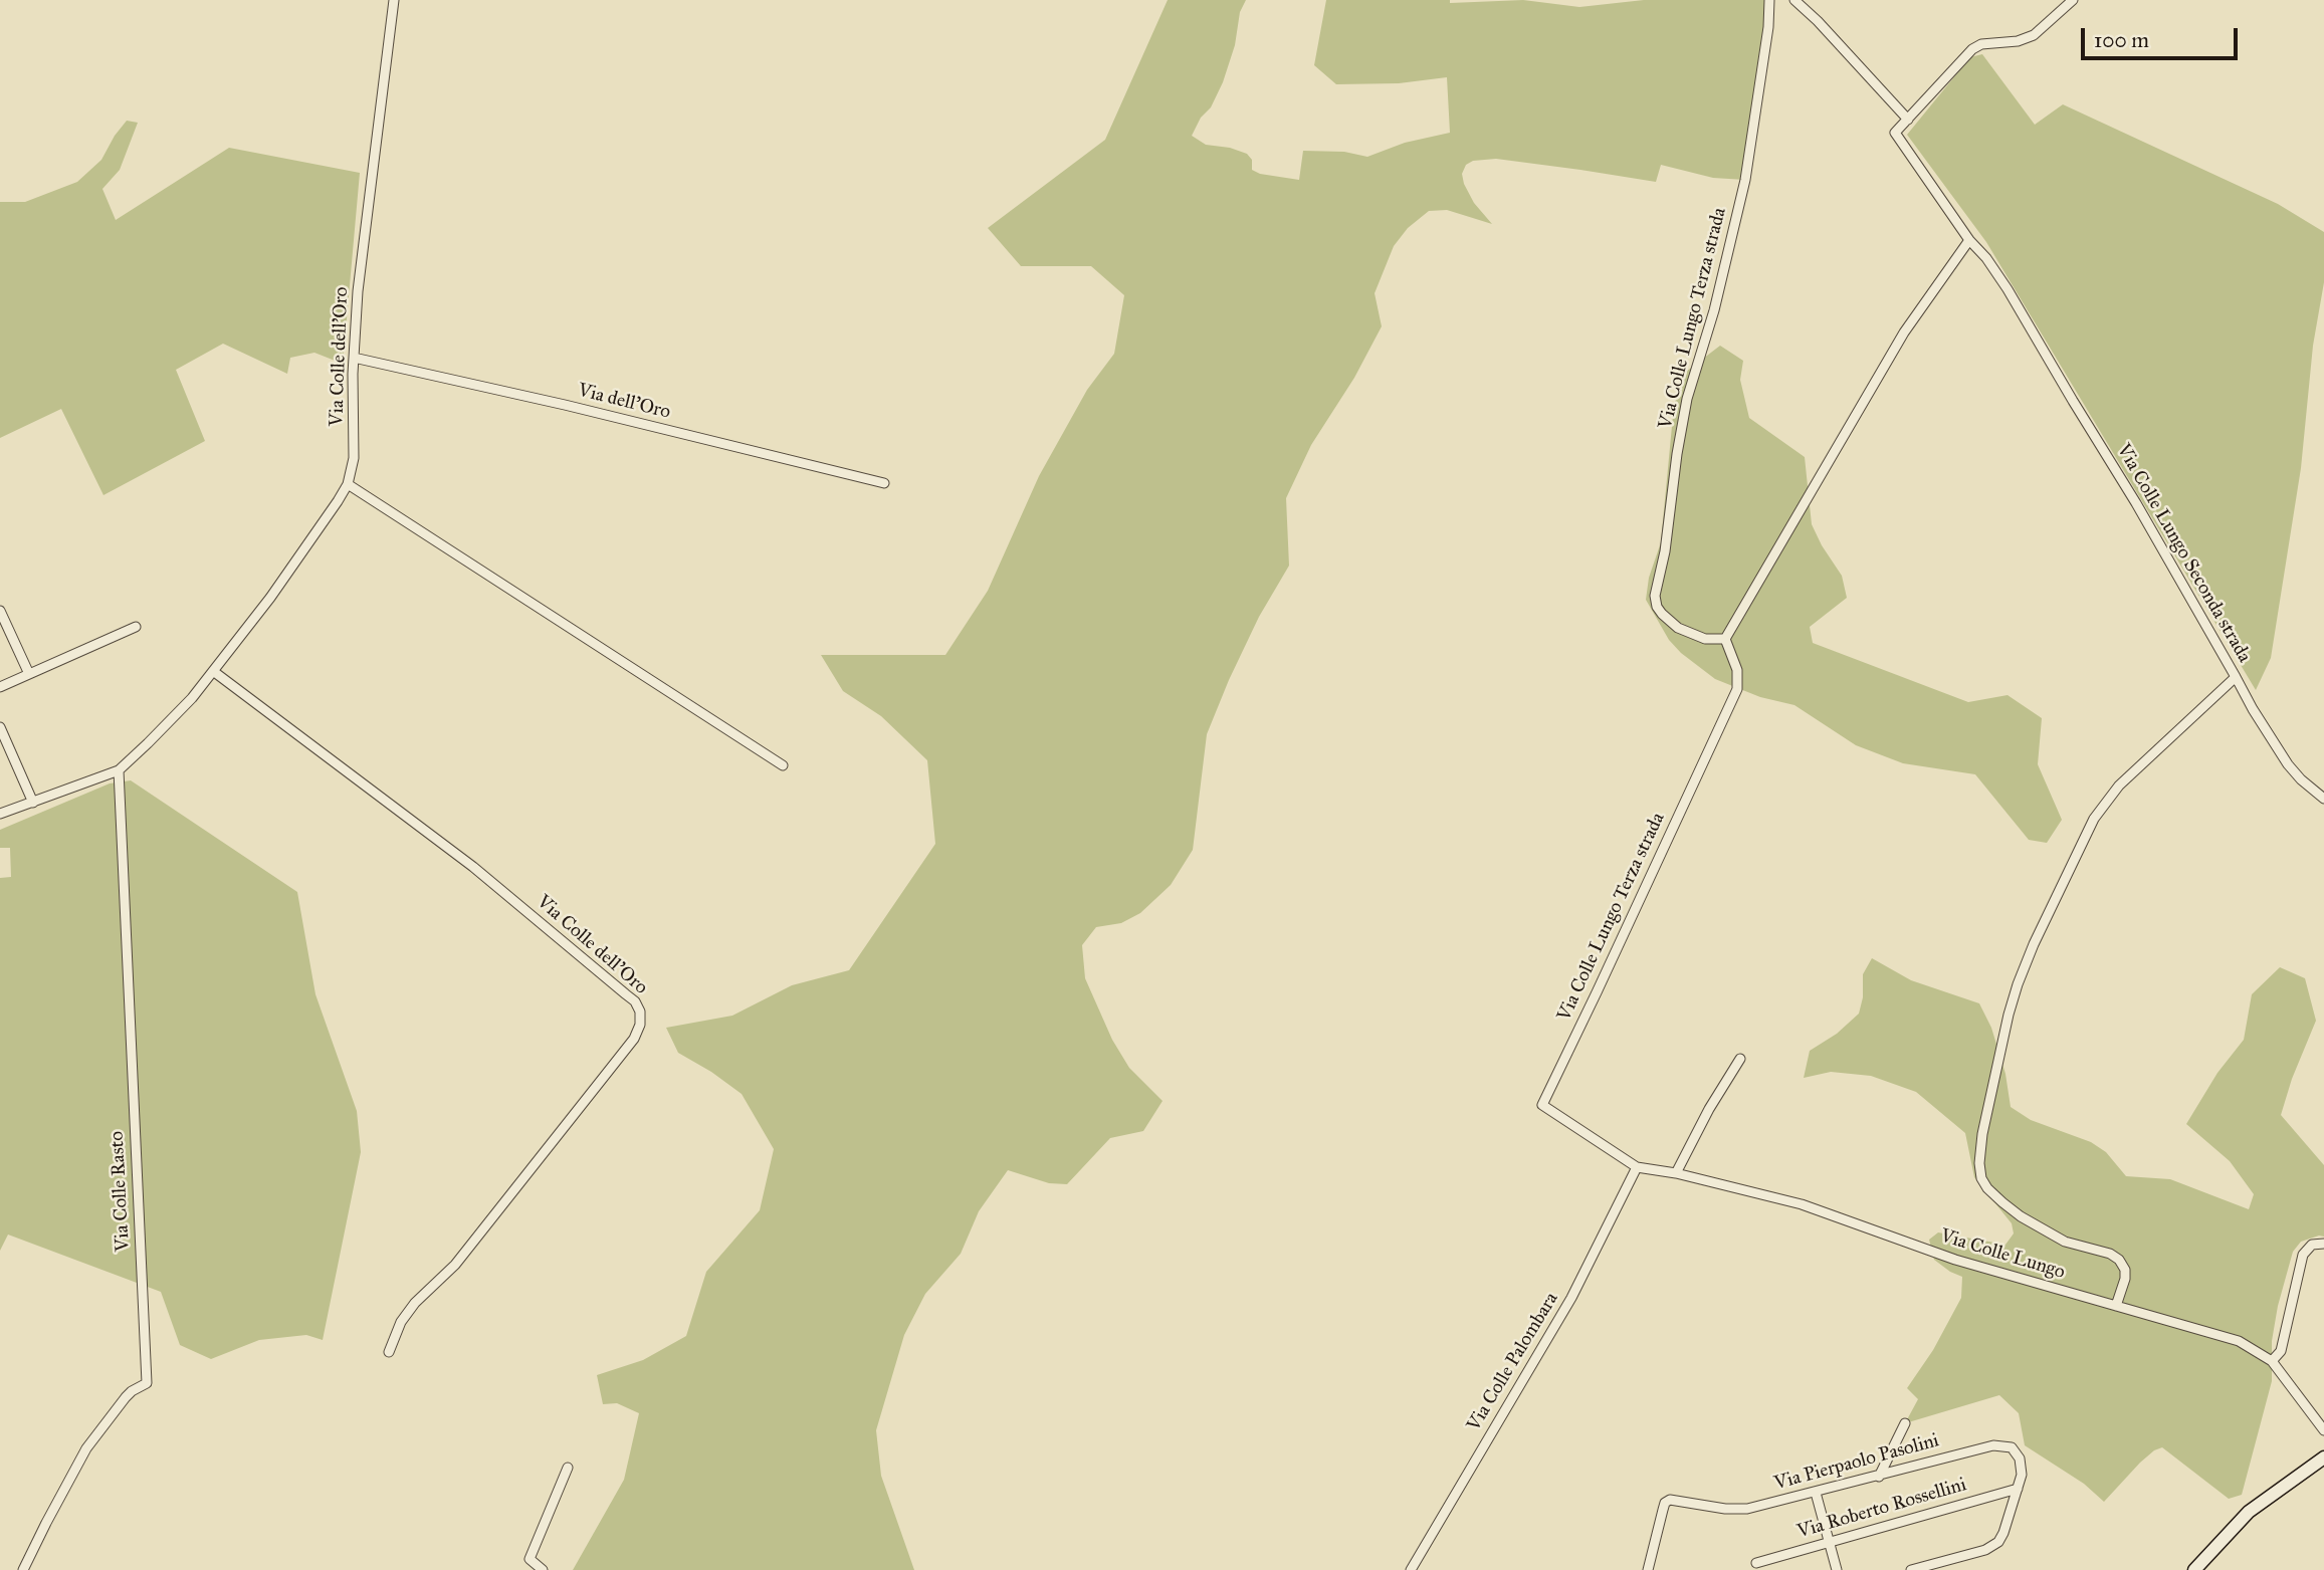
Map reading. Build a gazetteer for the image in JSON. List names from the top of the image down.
{
  "streets": {
    "street": [
      "Via Colle Lungo Terza strada",
      "Via Colle dell'Oro",
      "Via dell'Oro",
      "Via Colle Lungo Seconda strada",
      "Via Colle Rasto",
      "Via Colle Lungo",
      "Via Colle Palombara",
      "Via Pierpaolo Pasolini",
      "Via Roberto Rossellini"
    ]
  },
  "crossings": [
    ["Via Colle Lungo Terza strada", "Via Colle Lungo"],
    ["Via Colle Lungo Terza strada", "Via Colle Palombara"],
    ["Via Colle dell'Oro", "Via dell'Oro"],
    ["Via Colle dell'Oro", "Via Colle Rasto"],
    ["Via Colle Lungo Seconda strada", "Via Colle Lungo"],
    ["Via Colle Lungo", "Via Colle Palombara"],
    ["Via Pierpaolo Pasolini", "Via Roberto Rossellini"]
  ],
  "scale_bar": "100 m"
}
